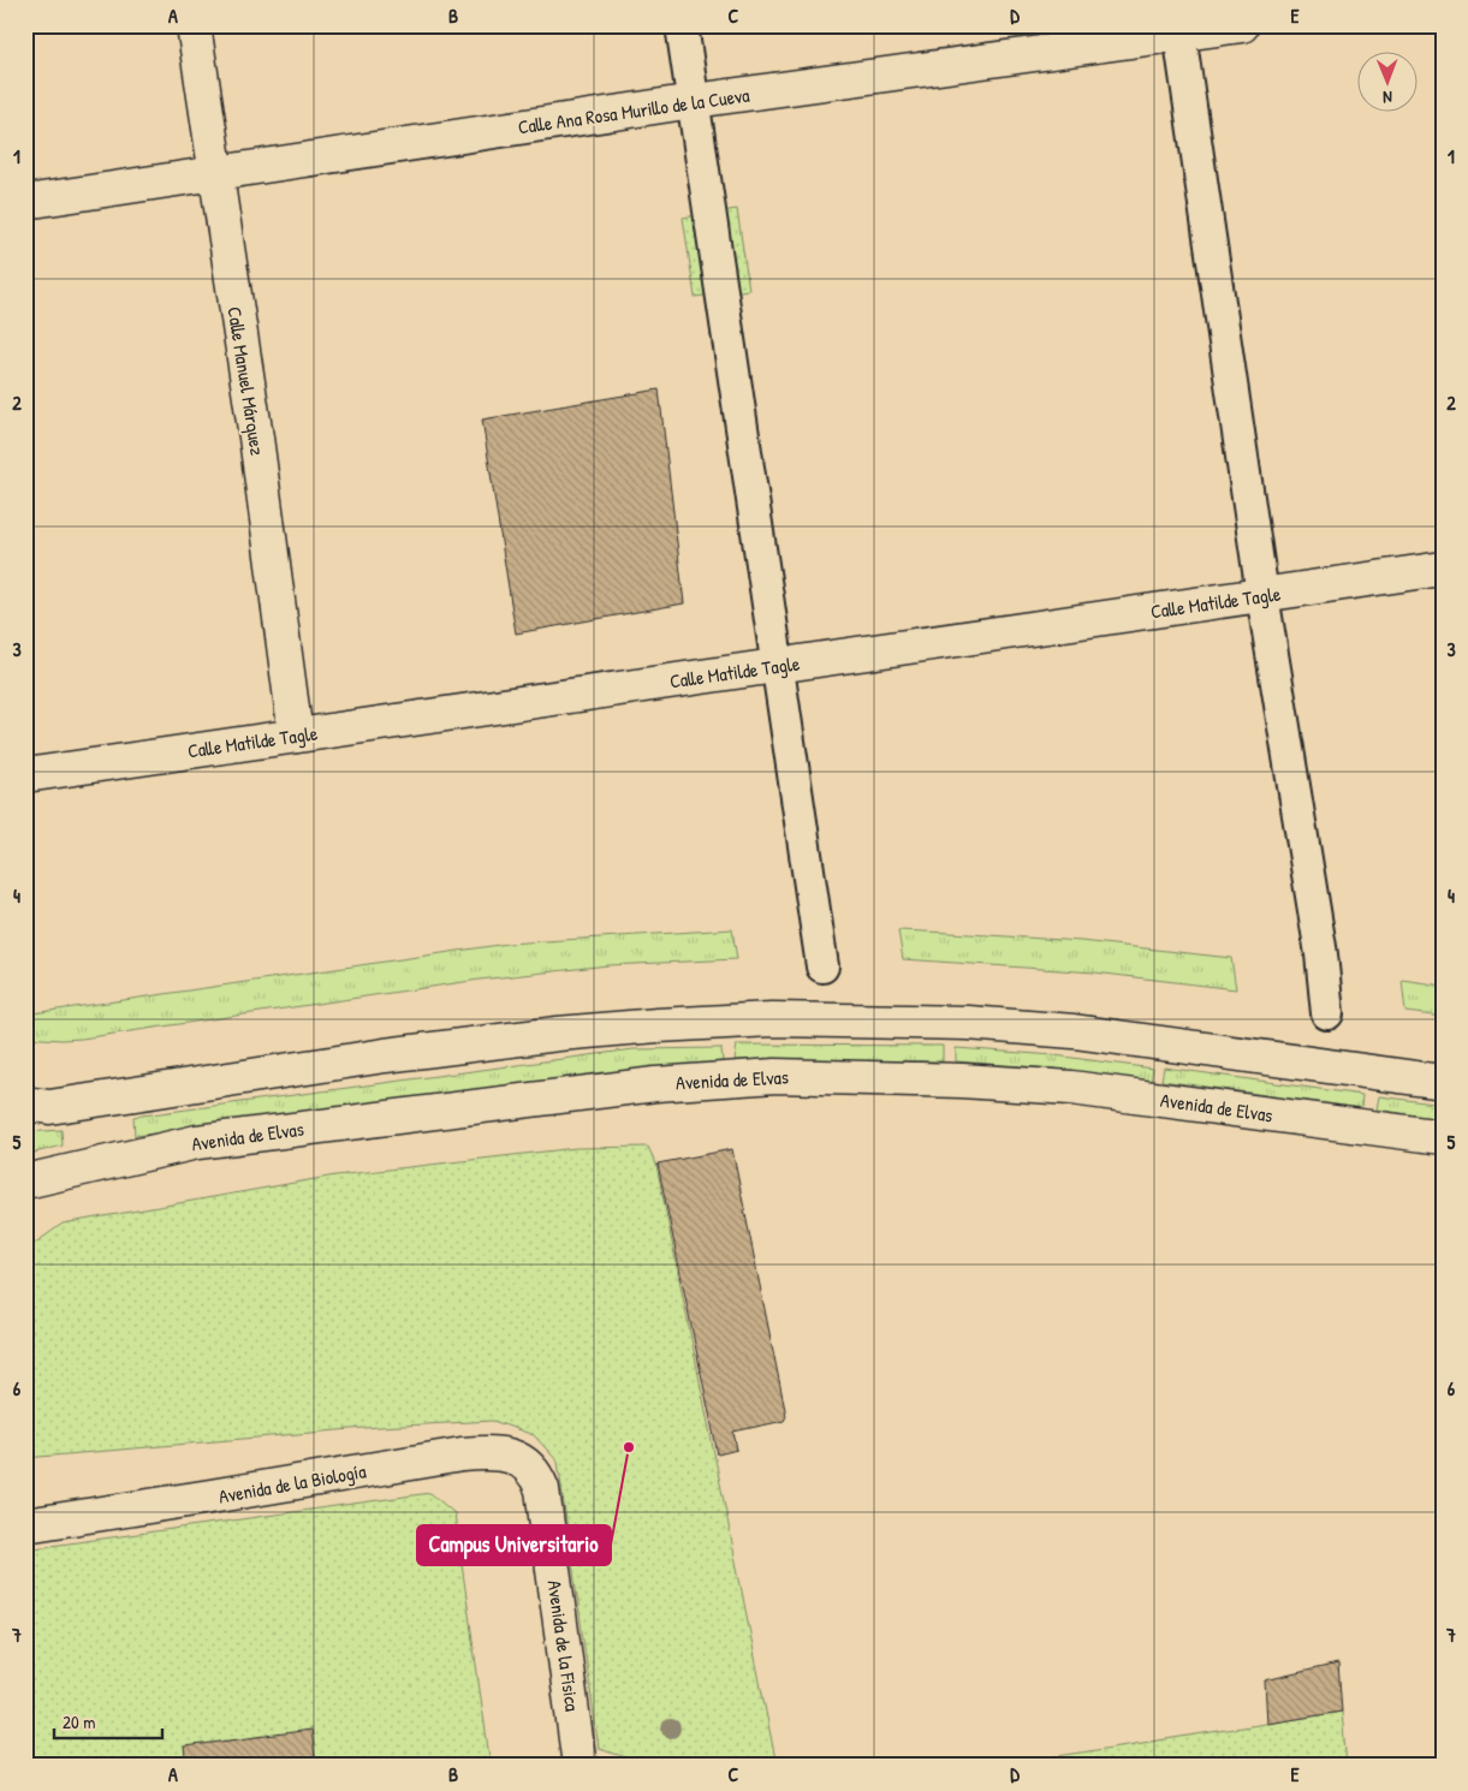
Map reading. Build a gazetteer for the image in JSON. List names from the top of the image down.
{
  "streets": {
    "main road": [
      "Calle Ana Rosa Murillo de la Cueva",
      "Calle Manuel Márquez",
      "Calle Matilde Tagle",
      "Avenida de Elvas",
      "Avenida de la Biología",
      "Avenida de la Física"
    ]
  },
  "crossings": [
    ["Calle Ana Rosa Murillo de la Cueva", "Calle Manuel Márquez"],
    ["Calle Manuel Márquez", "Calle Matilde Tagle"],
    ["Avenida de la Biología", "Avenida de la Física"]
  ],
  "places": ["Campus Universitario"],
  "scale_bar": "20 m",
  "north": "bottom",
  "grid": {
    "columns": [
      "A",
      "B",
      "C",
      "D",
      "E"
    ],
    "rows": [
      "1",
      "2",
      "3",
      "4",
      "5",
      "6",
      "7"
    ]
  }
}
